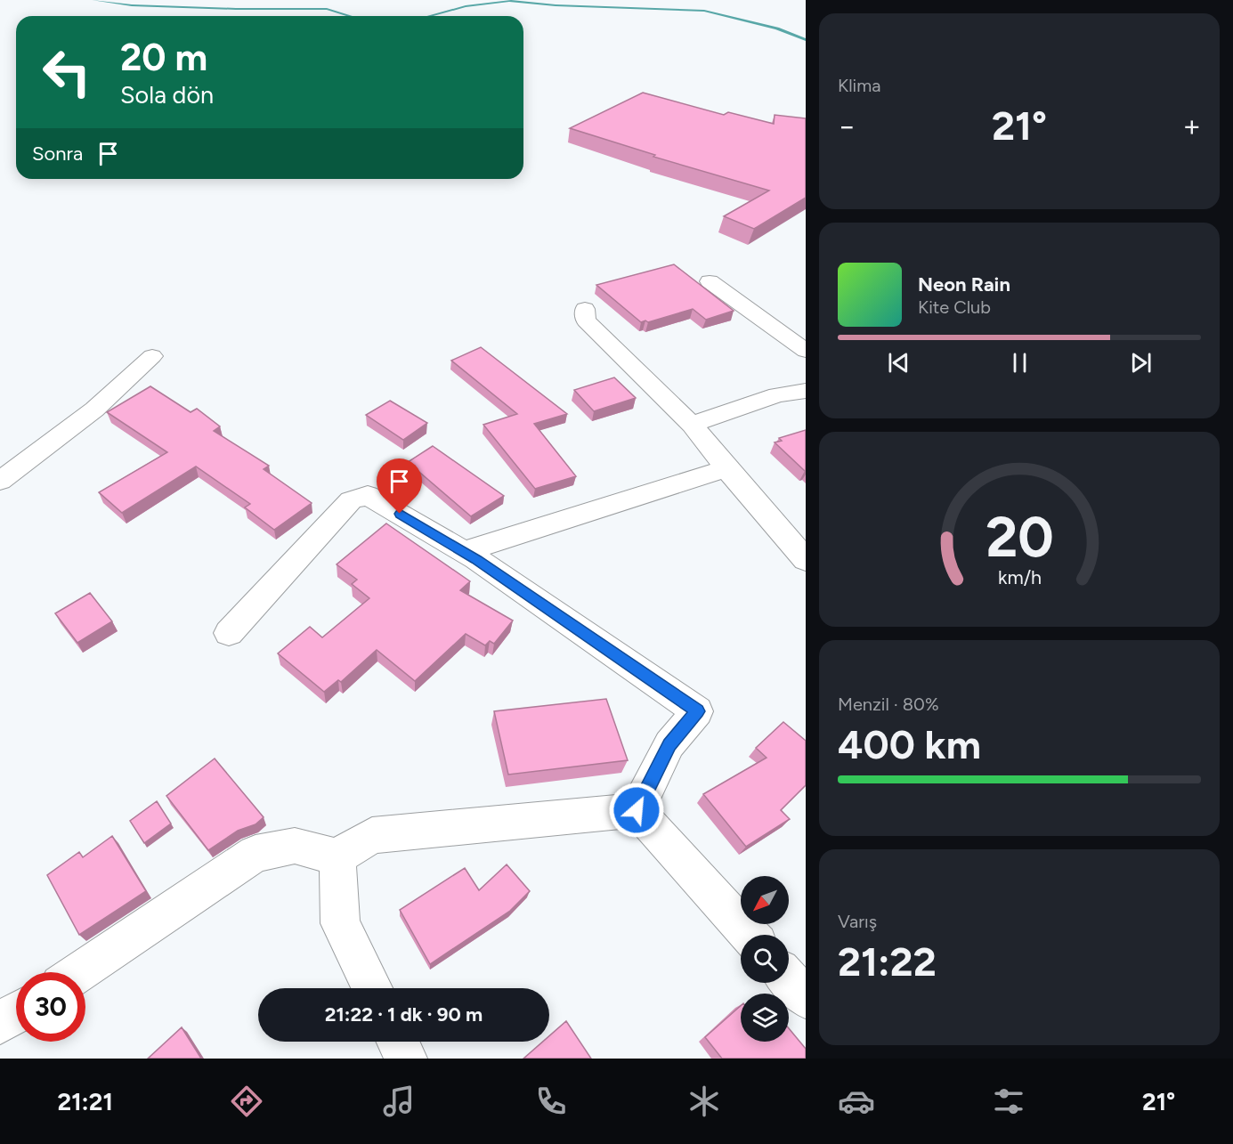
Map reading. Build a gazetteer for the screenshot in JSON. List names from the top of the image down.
{
  "north": "bottom left",
  "page": {
    "tile": [
      "Klima",
      ["Menzil · 80%", "400 km"],
      ["Varış", "21:22"]
    ],
    "turn": ["20 m", "Sola dön"],
    "heat": ["−", "21°", "+"],
    "then": "Sonra",
    "song": ["Neon Rain", "Kite Club"],
    "limit": "30",
    "trip": "21:22 · 1 dk · 90 m",
    "tabs": ["21:21", "21°"],
    "gauge": ["20", "km/h"]
  }
}
